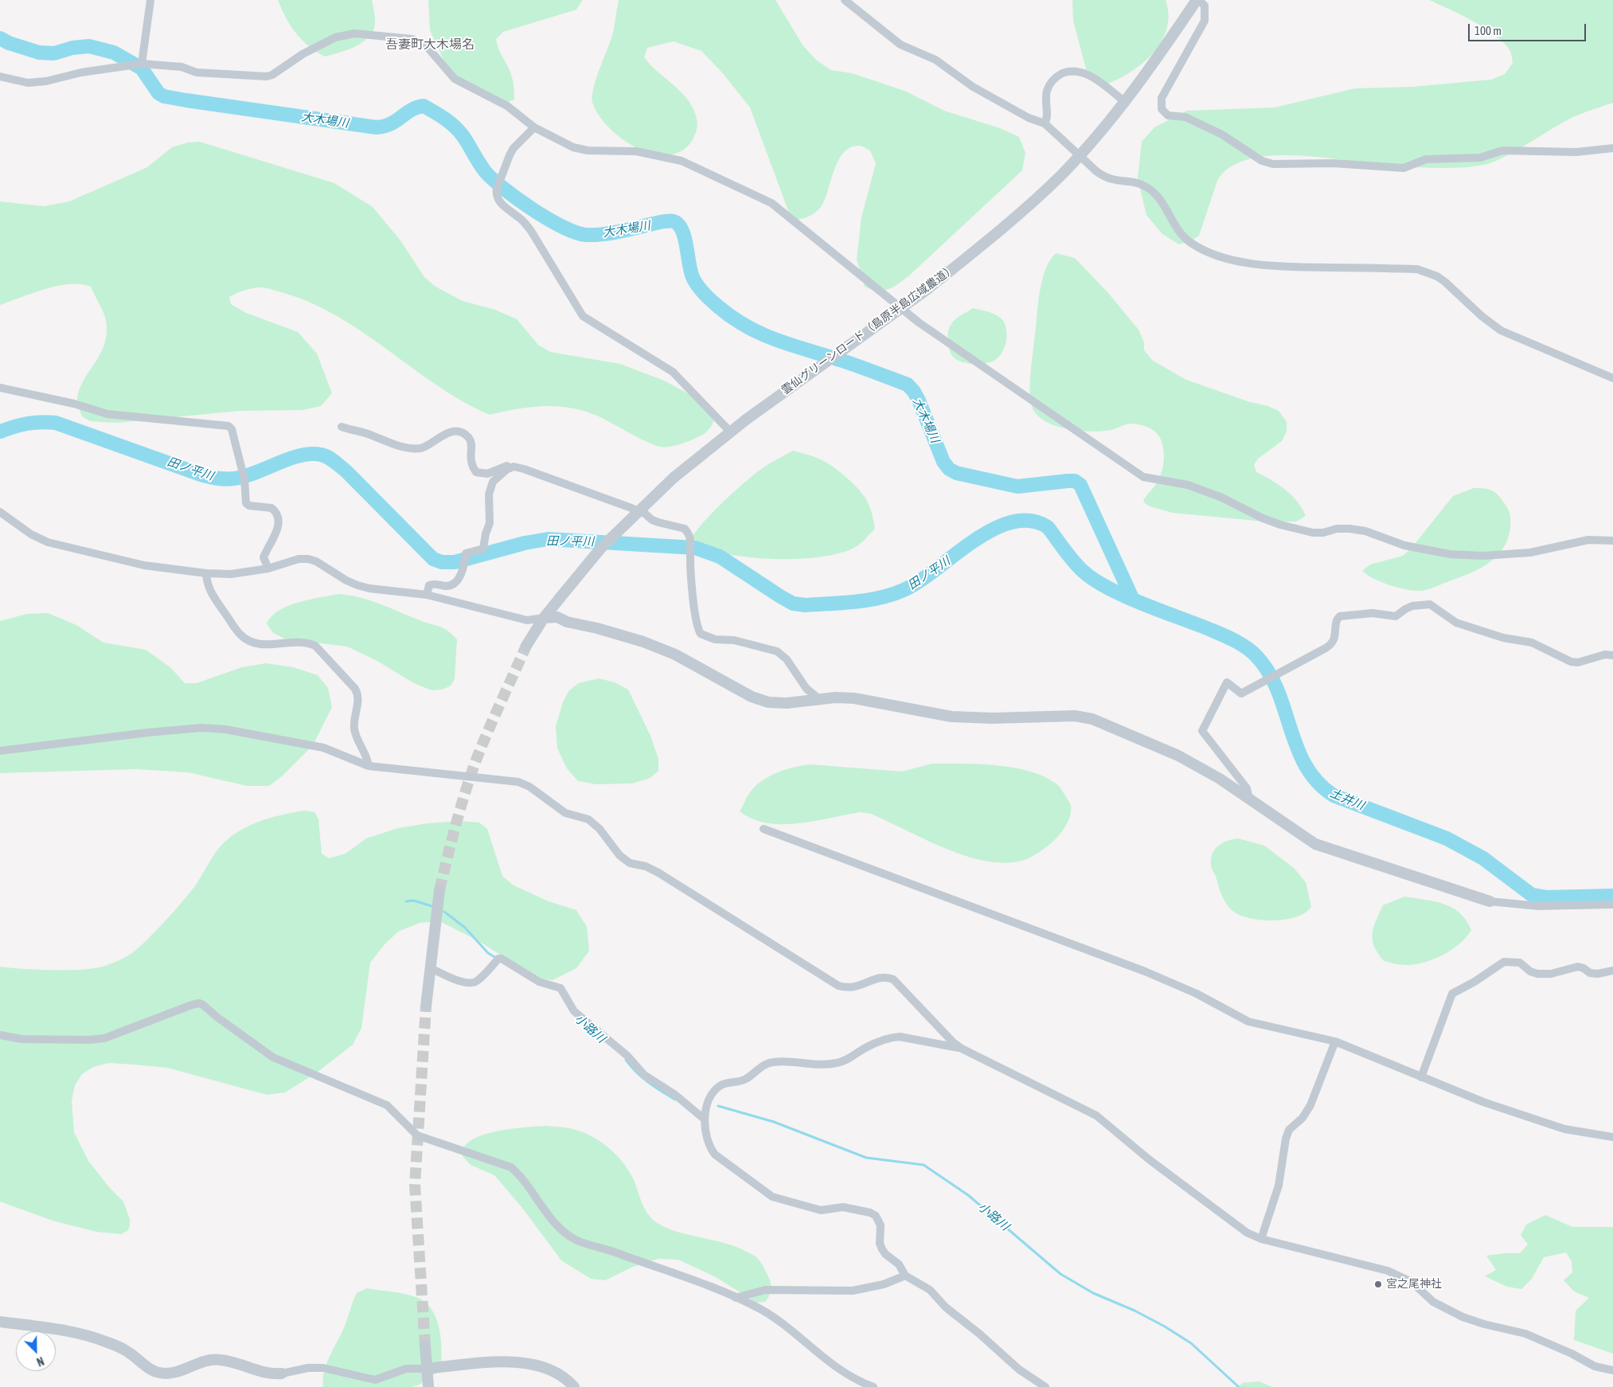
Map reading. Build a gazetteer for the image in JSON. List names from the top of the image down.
{
  "streets": {
    "street": ["雲仙グリーンロード（島原半島広域農道）"]
  },
  "districts": ["吾妻町大木場名"],
  "water": [
    "大木場川",
    "田ノ平川",
    "土井川",
    "小路川"
  ],
  "places": ["宮之尾神社"],
  "scale_bar": "100 m",
  "north": "bottom right"
}
